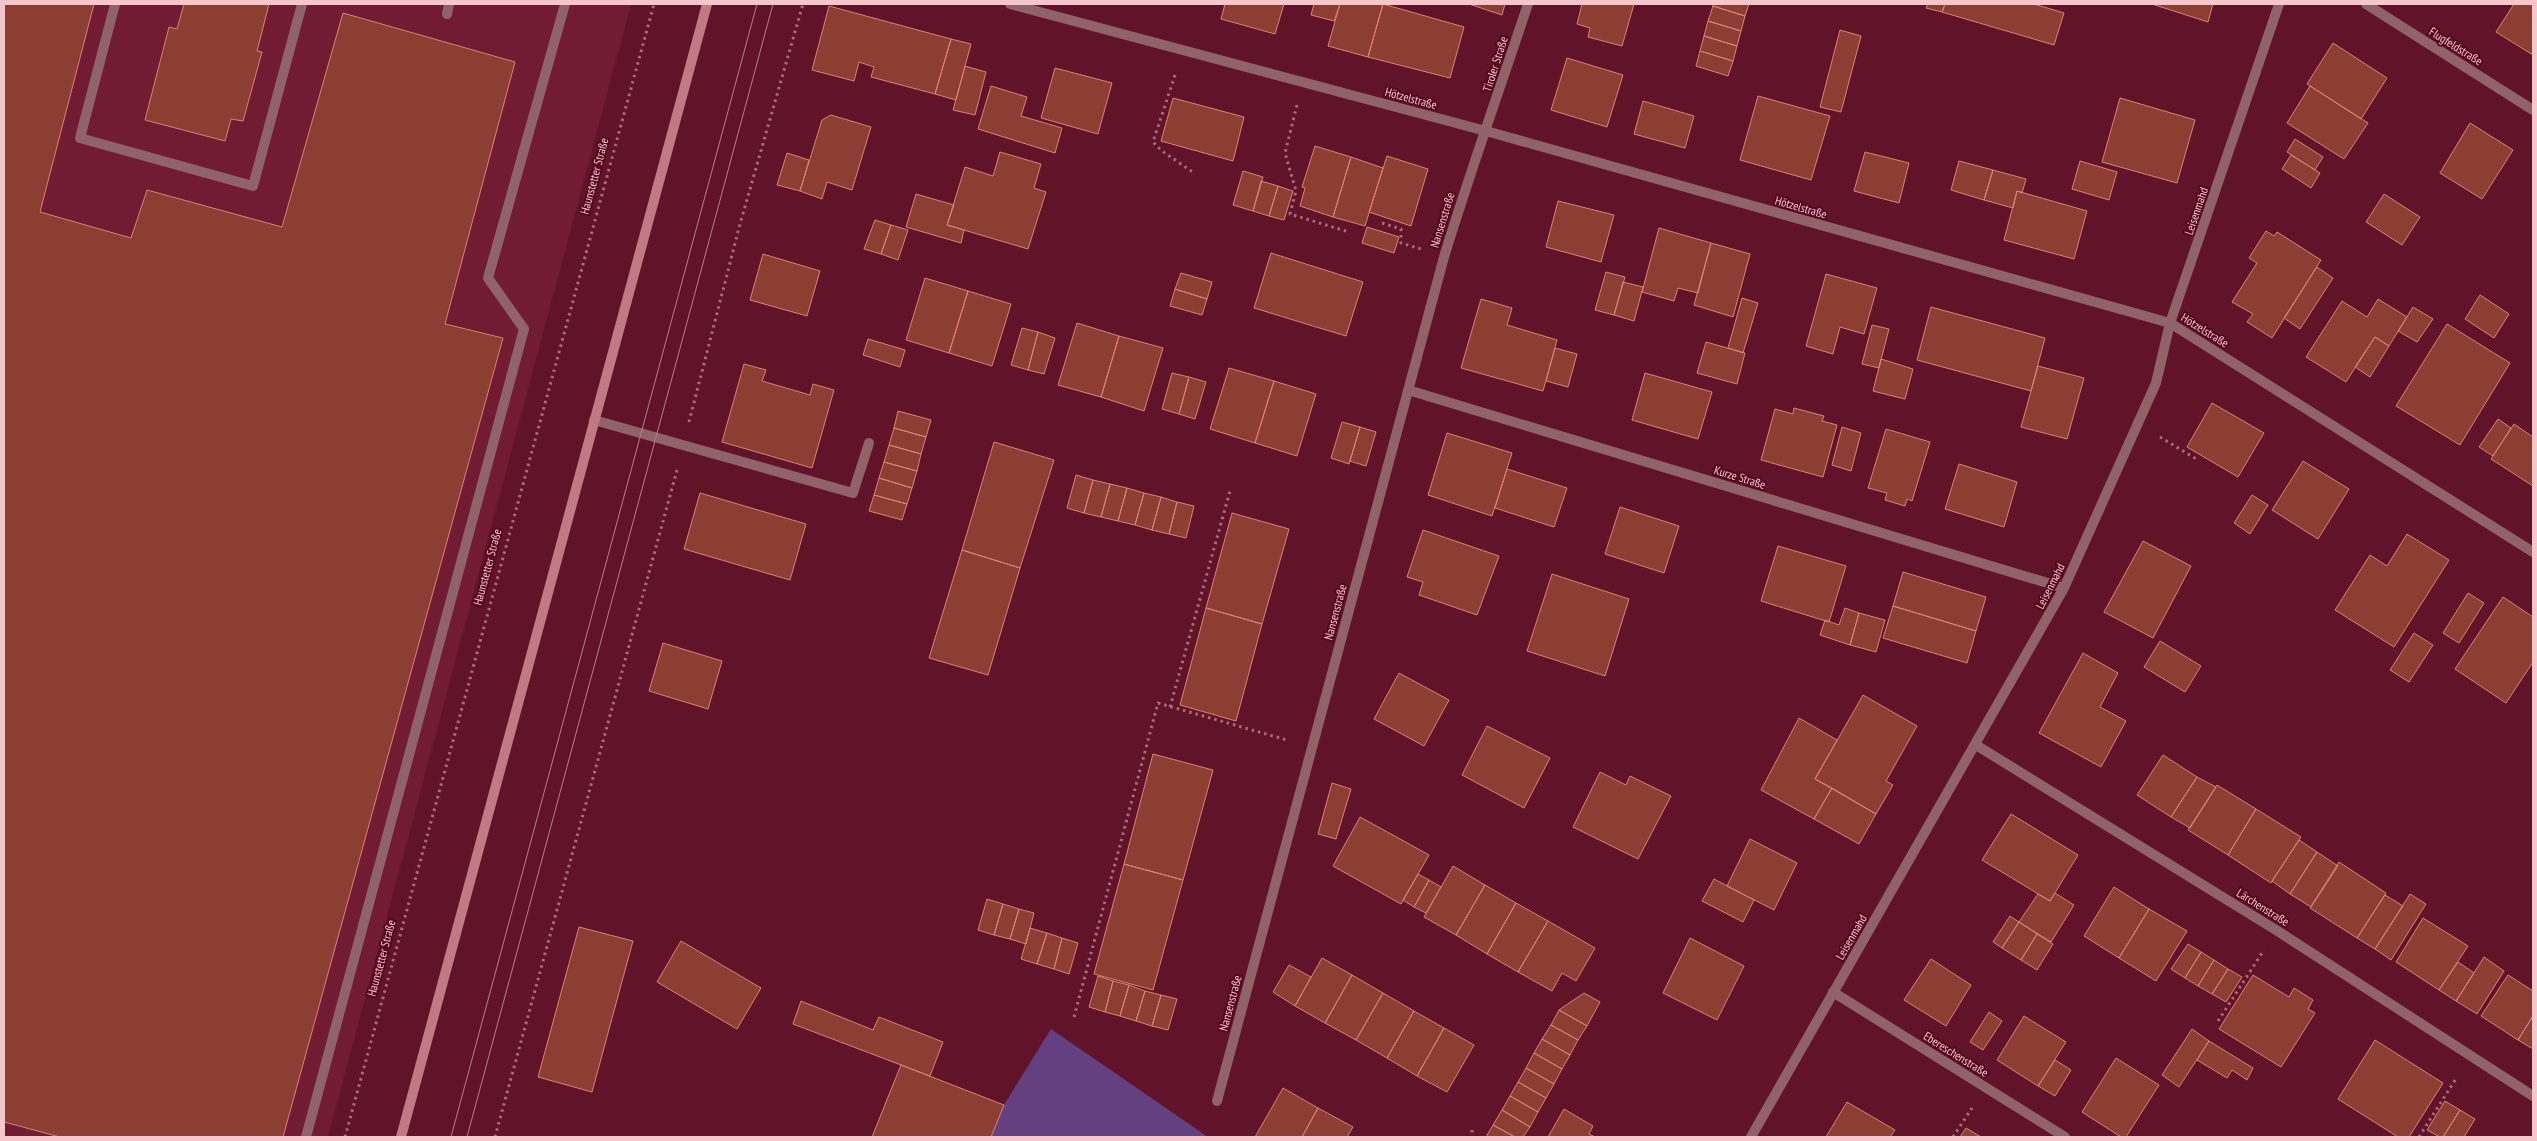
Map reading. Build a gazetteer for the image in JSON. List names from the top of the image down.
{
  "streets": {
    "street": [
      "Flugfeldstraße",
      "Tiroler Straße",
      "Hötzelstraße",
      "Leisenmahd",
      "Nansenstraße",
      "Kurze Straße",
      "Lärchenstraße",
      "Ebereschenstraße"
    ],
    "path": ["Haunstetter Straße"]
  },
  "crossings": [
    ["Tiroler Straße", "Hötzelstraße"],
    ["Tiroler Straße", "Nansenstraße"],
    ["Hötzelstraße", "Leisenmahd"],
    ["Hötzelstraße", "Nansenstraße"],
    ["Leisenmahd", "Kurze Straße"],
    ["Leisenmahd", "Lärchenstraße"],
    ["Leisenmahd", "Ebereschenstraße"],
    ["Nansenstraße", "Kurze Straße"]
  ]
}
